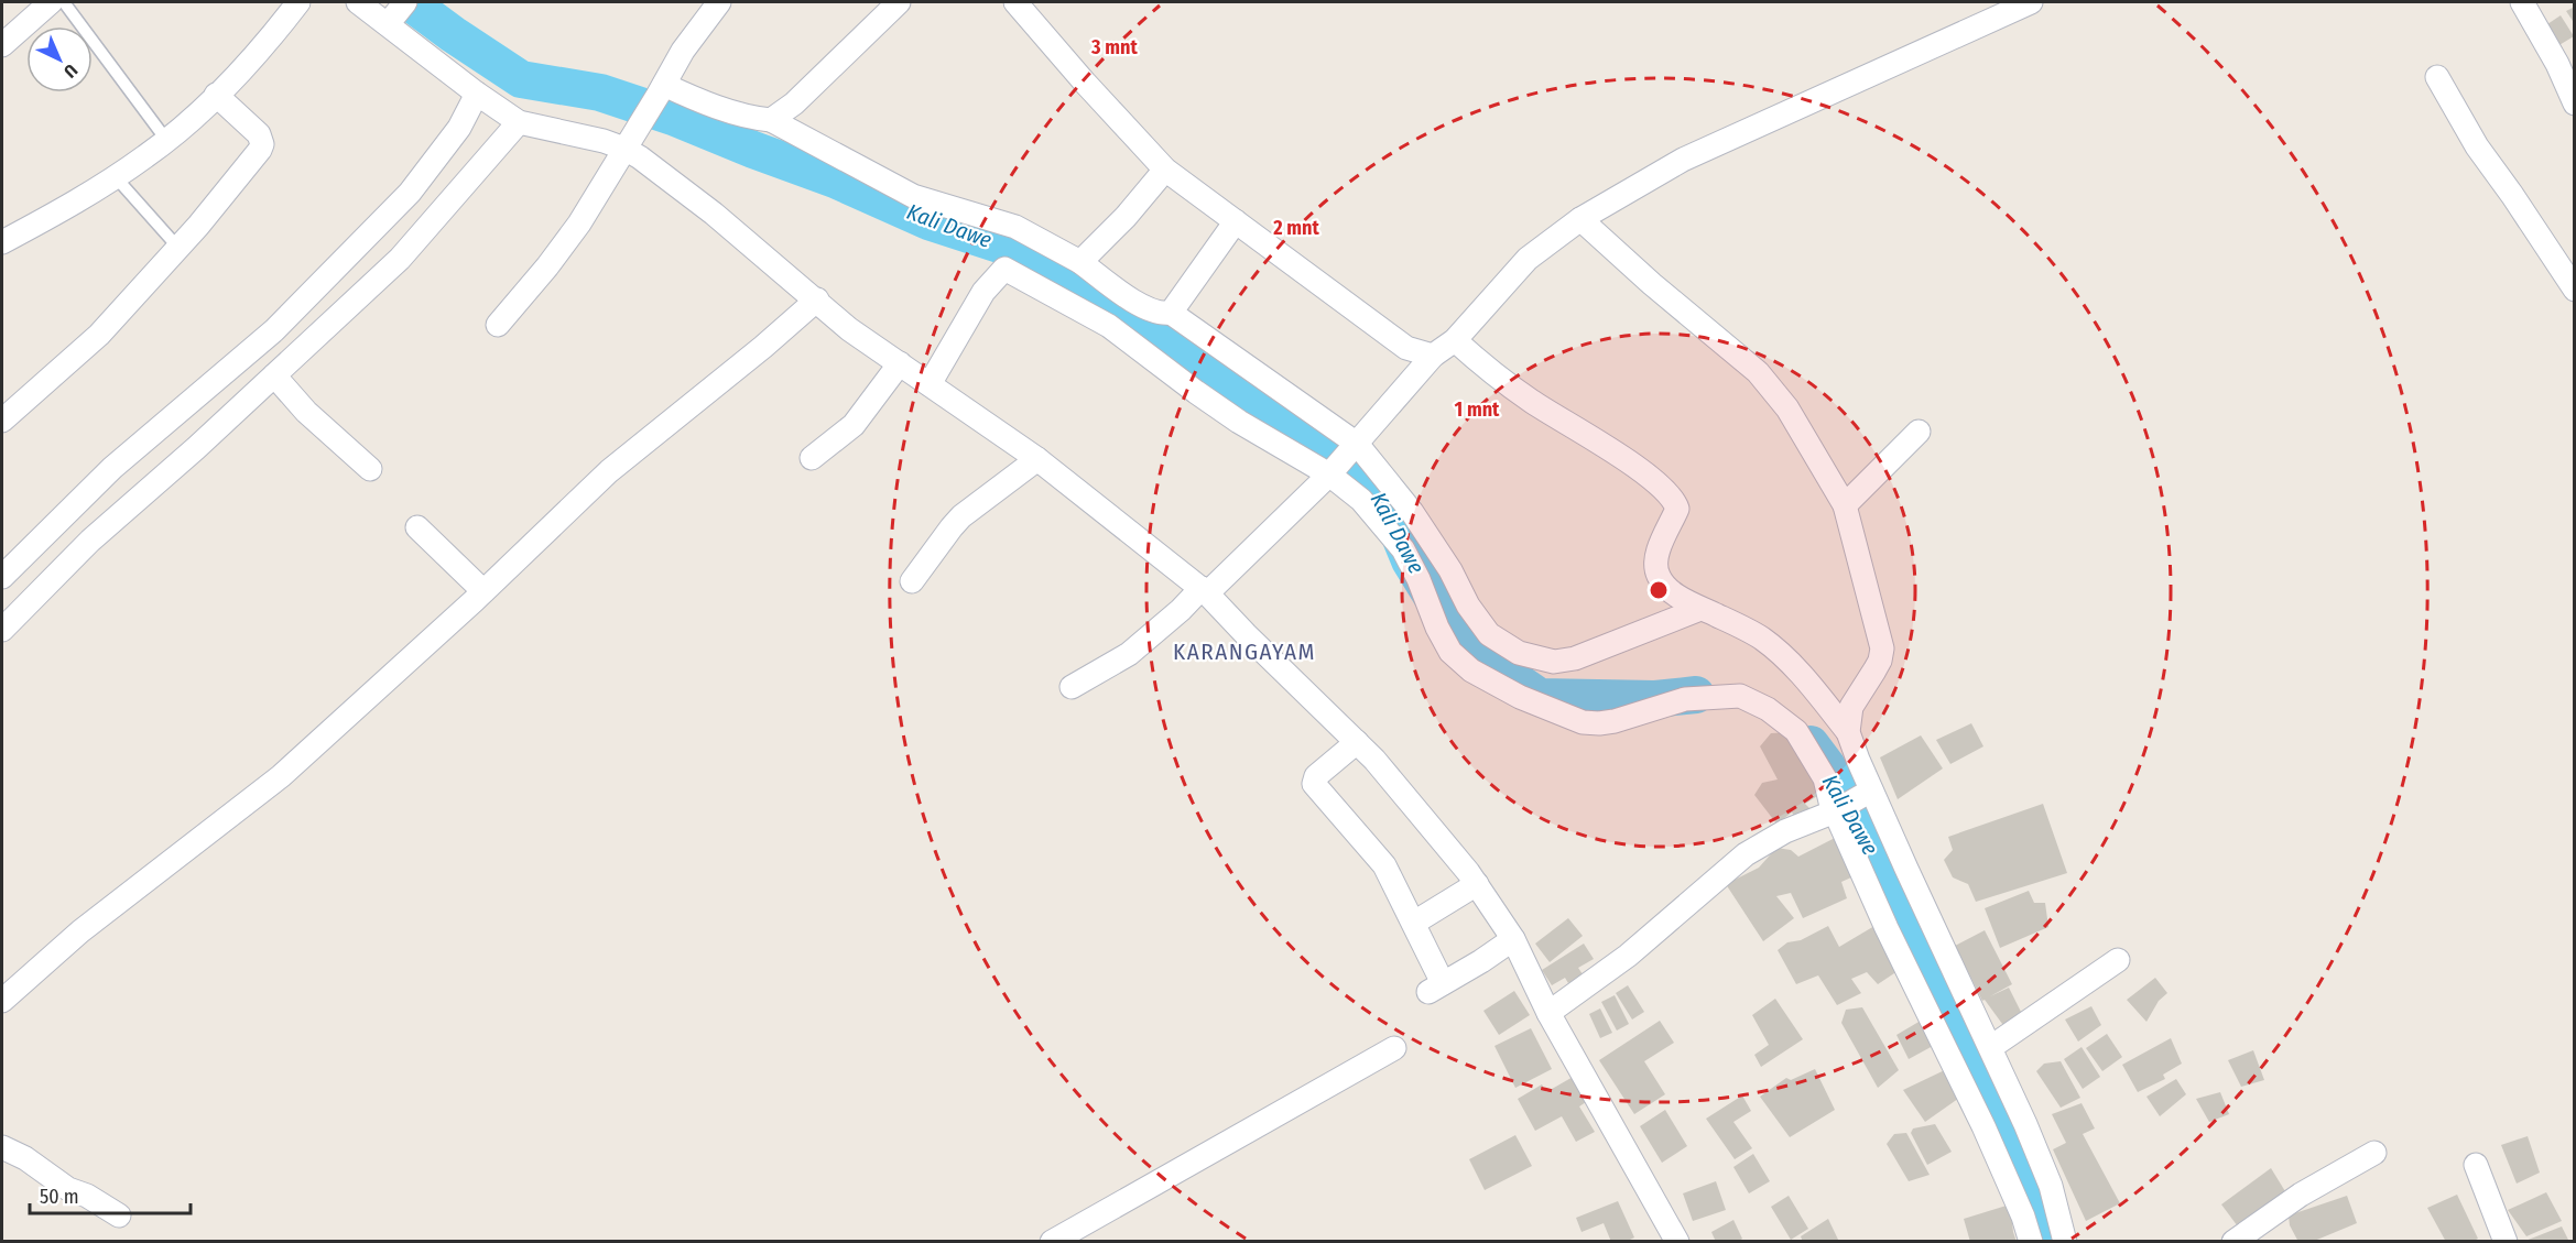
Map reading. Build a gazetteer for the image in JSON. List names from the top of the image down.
{
  "districts": ["KARANGAYAM"],
  "water": ["Kali Dawe"],
  "scale_bar": "50 m",
  "north": "bottom right",
  "rings": ["3 mnt", "2 mnt", "1 mnt"]
}
